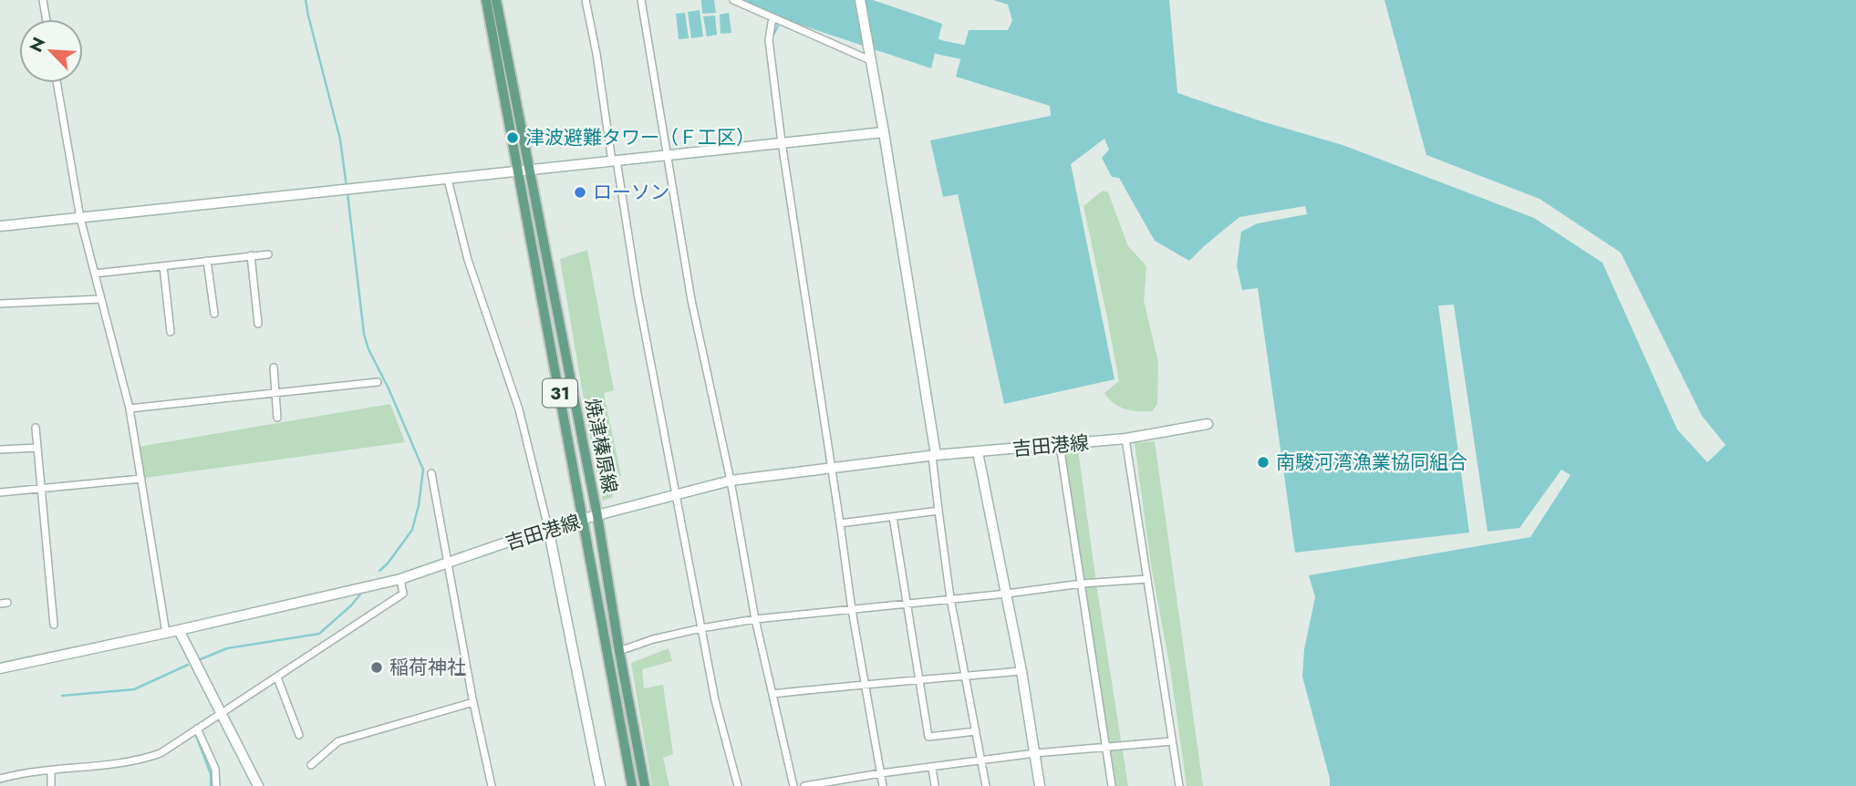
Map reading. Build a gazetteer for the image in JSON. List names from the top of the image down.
{
  "streets": {
    "main road": ["31", "焼津榛原線"],
    "street": ["吉田港線"]
  },
  "crossings": [
    ["焼津榛原線", "吉田港線"]
  ],
  "places": [
    "津波避難タワー（Ｆ工区）",
    "ローソン",
    "南駿河湾漁業協同組合",
    "稲荷神社"
  ],
  "north": "top left"
}
